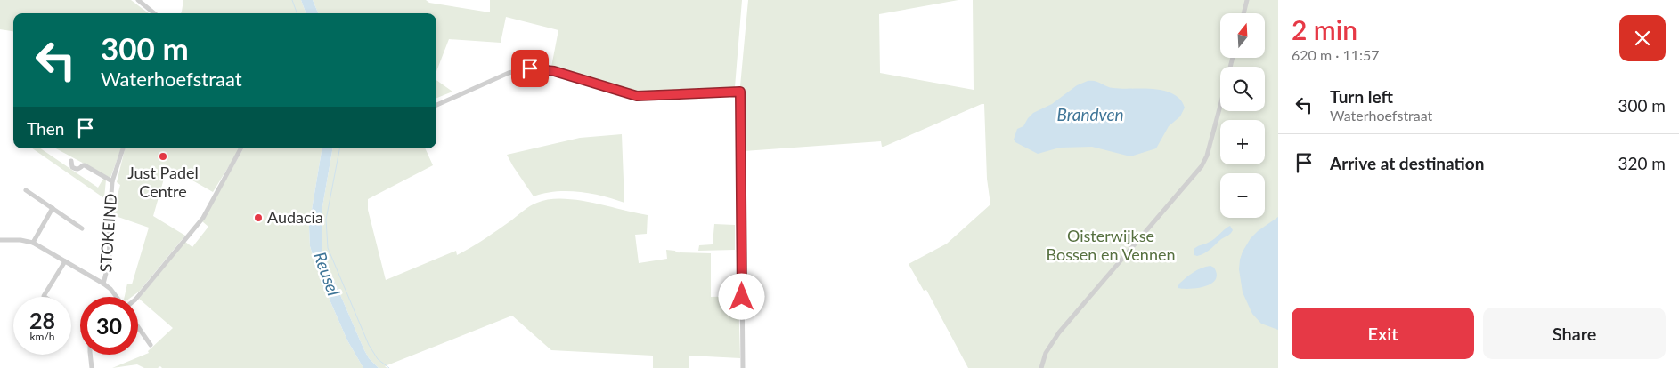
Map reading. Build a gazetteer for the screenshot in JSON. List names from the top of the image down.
{
  "streets": {
    "street": ["STOKEIND"]
  },
  "water": ["Brandven", "Reusel"],
  "parks": ["Oisterwijkse Bossen en Vennen"],
  "places": ["Just Padel Centre", "Audacia"],
  "north": "top",
  "page": {
    "heading": ["2 min", "620 m · 11:57"],
    "map_buttons": ["+", "−"],
    "turn": ["300 m", "Waterhoefstraat"],
    "list": [
      {
        "name": "Turn left",
        "note": "Waterhoefstraat",
        "value": "300 m"
      },
      {
        "name": "Arrive at destination",
        "value": "320 m"
      }
    ],
    "then": "Then",
    "speed": "28 km/h",
    "limit": "30",
    "buttons": ["Exit", "Share"]
  }
}
